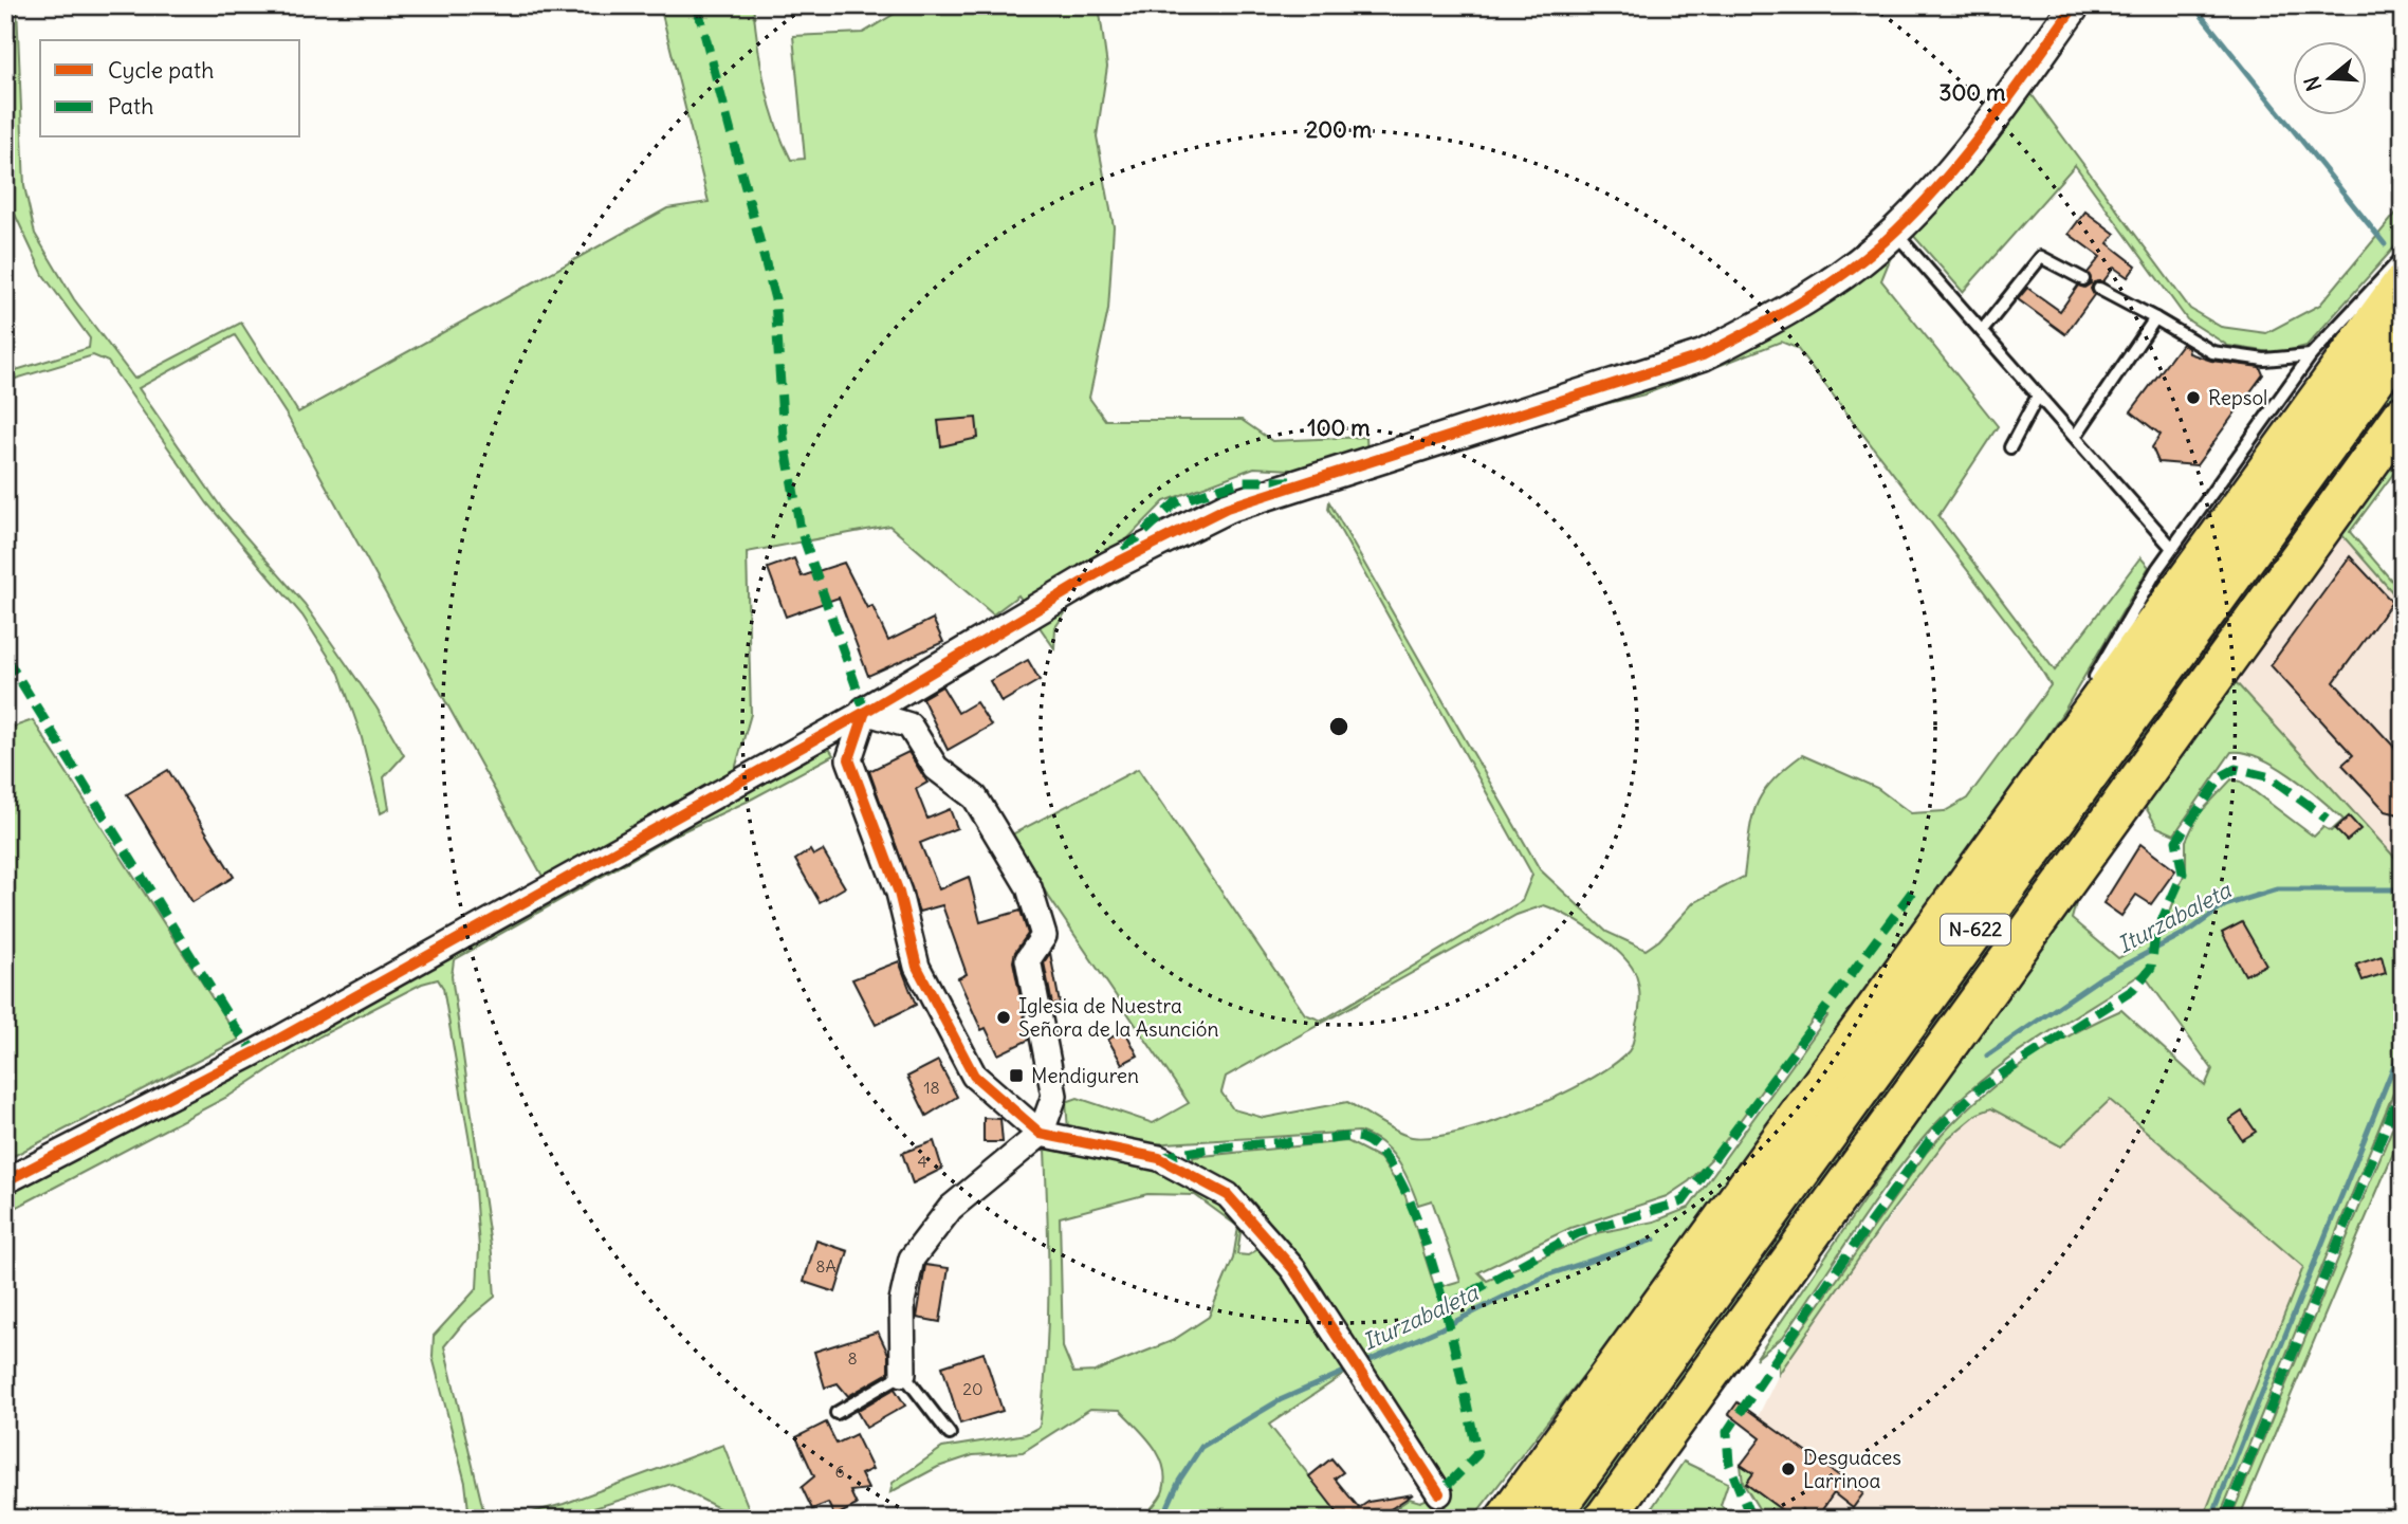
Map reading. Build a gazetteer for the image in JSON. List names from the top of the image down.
{
  "streets": {
    "highway": ["N-622"]
  },
  "water": ["Iturzabaleta"],
  "places": {
    "other": ["Repsol", "Iglesia de Nuestra Señora de la Asunción", "Desguaces Larrinoa"],
    "transit": ["Mendiguren"]
  },
  "house_numbers": [
    "18",
    "4",
    "8A",
    "8",
    "20",
    "6"
  ],
  "legend": ["Cycle path", "Path"],
  "north": "left",
  "rings": ["300 m", "200 m", "100 m"]
}
